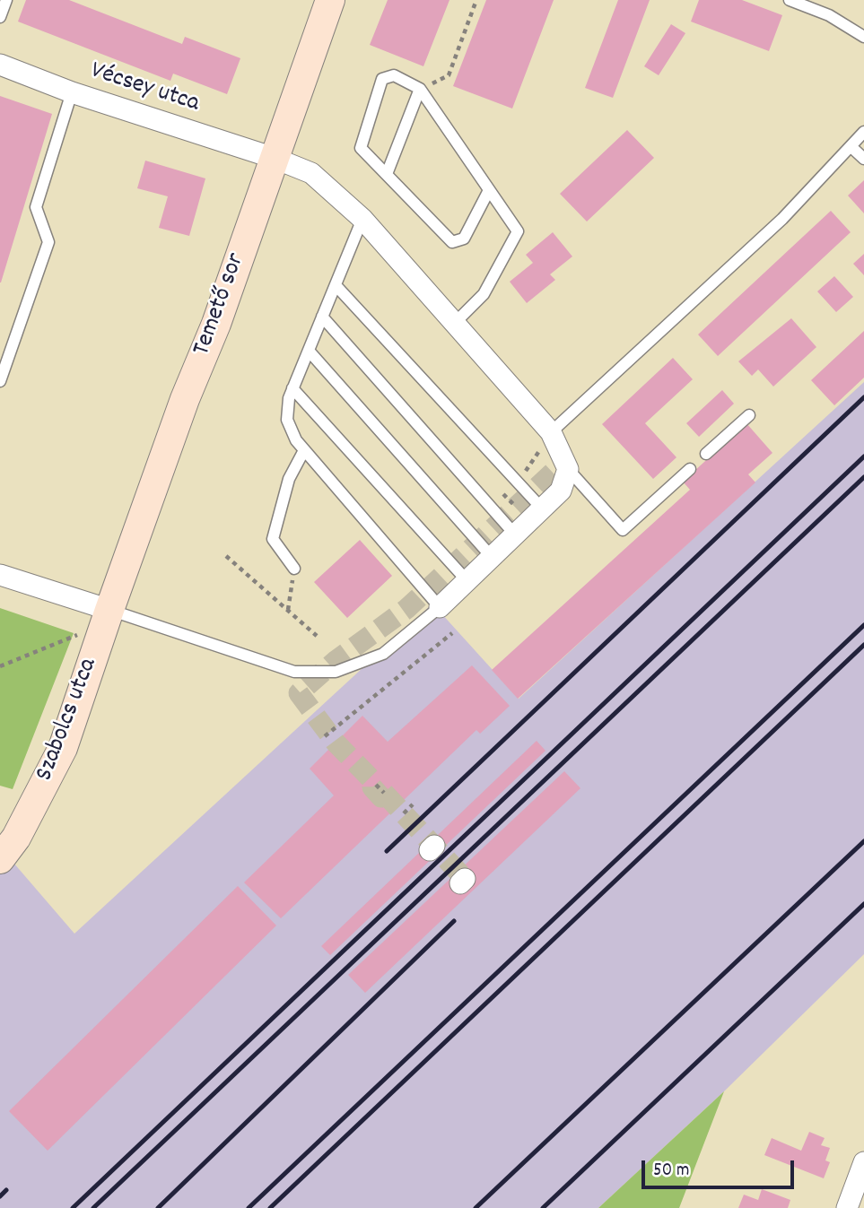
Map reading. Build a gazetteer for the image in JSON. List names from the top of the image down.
{
  "streets": {
    "street": ["Vécsey utca", "Temető sor", "Szabolcs utca"]
  },
  "crossings": [
    ["Vécsey utca", "Temető sor"],
    ["Temető sor", "Szabolcs utca"]
  ],
  "scale_bar": "50 m"
}
